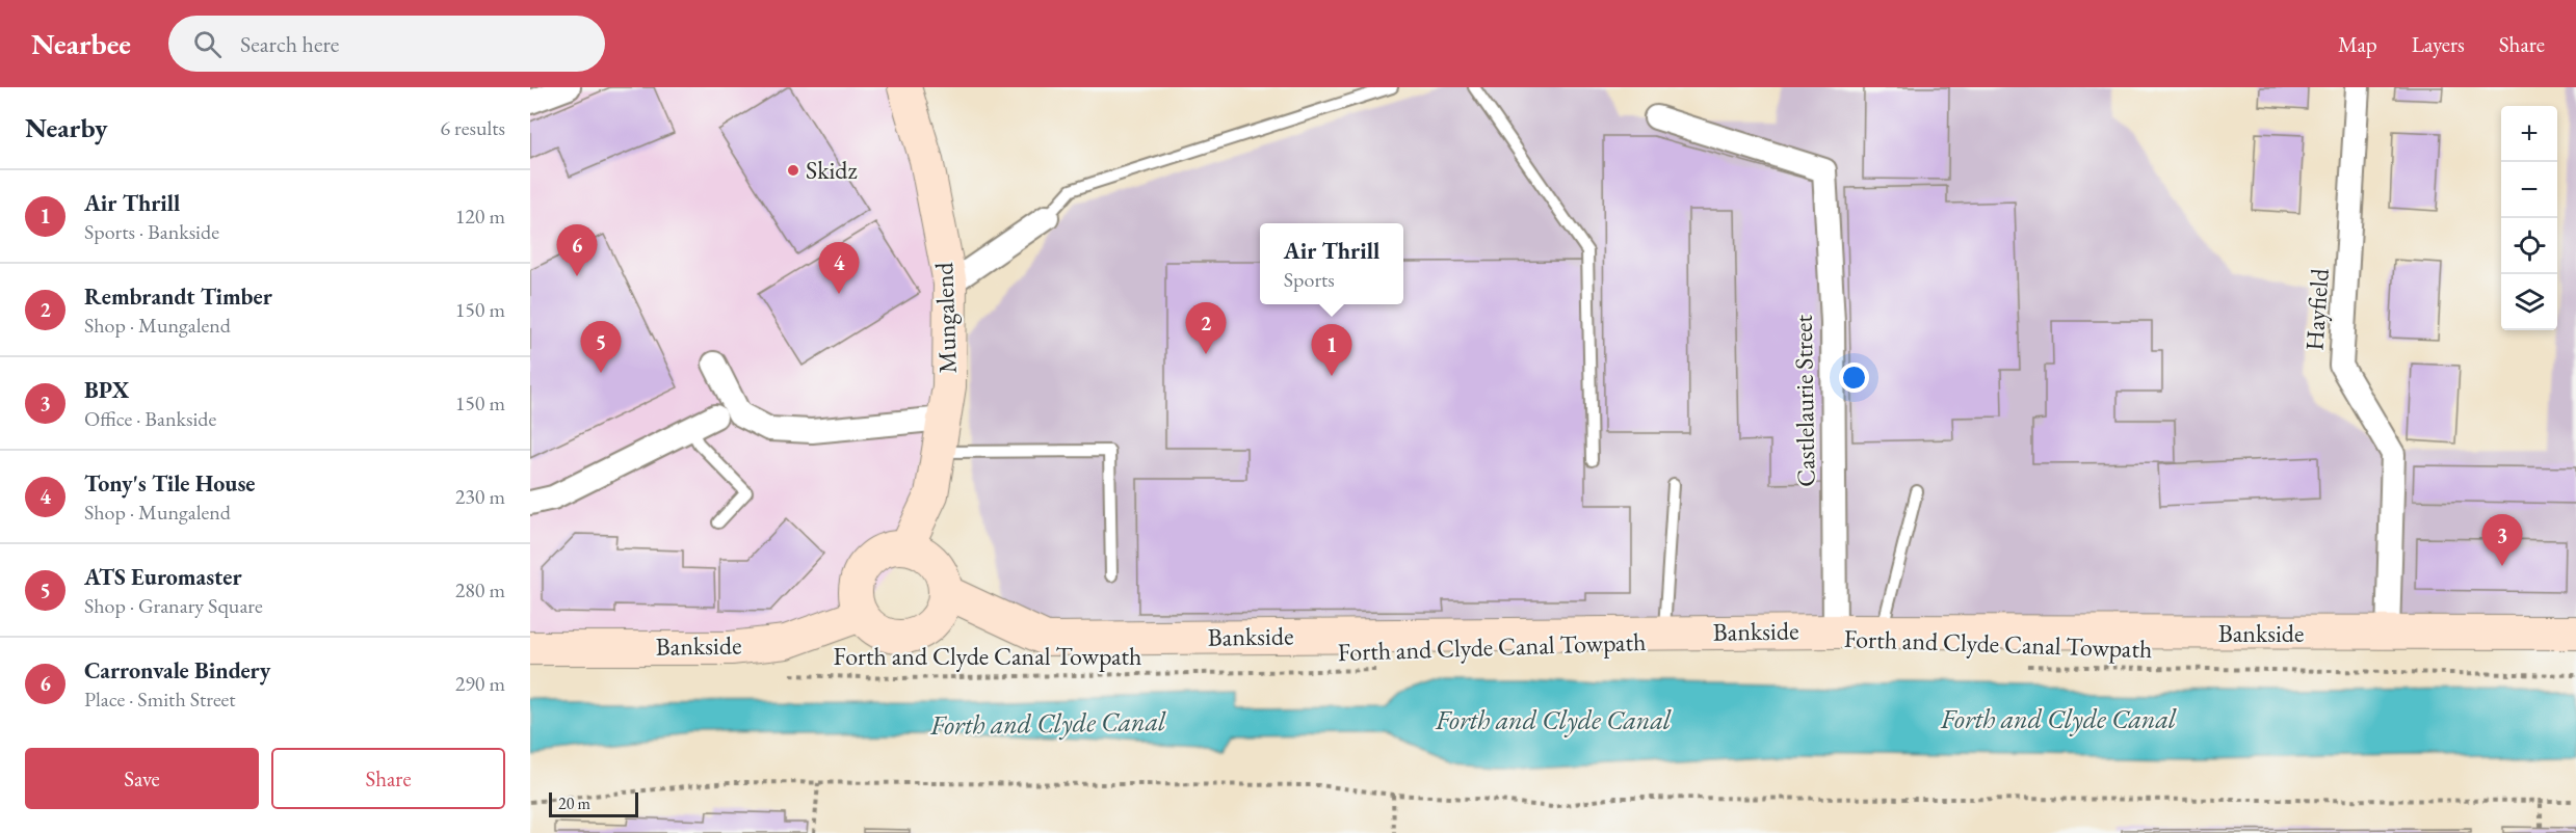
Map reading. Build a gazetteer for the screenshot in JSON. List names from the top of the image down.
{
  "streets": {
    "street": [
      "Hayfield",
      "Mungalend",
      "Castlelaurie Street",
      "Bankside"
    ],
    "path": ["Forth and Clyde Canal Towpath"]
  },
  "crossings": [
    ["Hayfield", "Bankside"],
    ["Mungalend", "Bankside"],
    ["Castlelaurie Street", "Bankside"]
  ],
  "water": ["Forth and Clyde Canal"],
  "places": ["Skidz"],
  "scale_bar": "20 m",
  "page": {
    "header": "Nearbee",
    "search": "Search here",
    "nav": ["Map", "Layers", "Share"],
    "heading": ["Nearby", "6 results"],
    "map_buttons": ["+", "−"],
    "list": [
      {
        "mark": "1",
        "name": "Air Thrill",
        "note": "Sports · Bankside",
        "value": "120 m"
      },
      {
        "mark": "2",
        "name": "Rembrandt Timber",
        "note": "Shop · Mungalend",
        "value": "150 m"
      },
      {
        "mark": "3",
        "name": "BPX",
        "note": "Office · Bankside",
        "value": "150 m"
      },
      {
        "mark": "4",
        "name": "Tony's Tile House",
        "note": "Shop · Mungalend",
        "value": "230 m"
      },
      {
        "mark": "5",
        "name": "ATS Euromaster",
        "note": "Shop · Granary Square",
        "value": "280 m"
      },
      {
        "mark": "6",
        "name": "Carronvale Bindery",
        "note": "Place · Smith Street",
        "value": "290 m"
      }
    ],
    "popup": ["Air Thrill", "Sports"],
    "pins": [
      "6",
      "4",
      "2",
      "5",
      "1",
      "3"
    ],
    "buttons": ["Save", "Share"],
    "scale": "20 m"
  }
}
